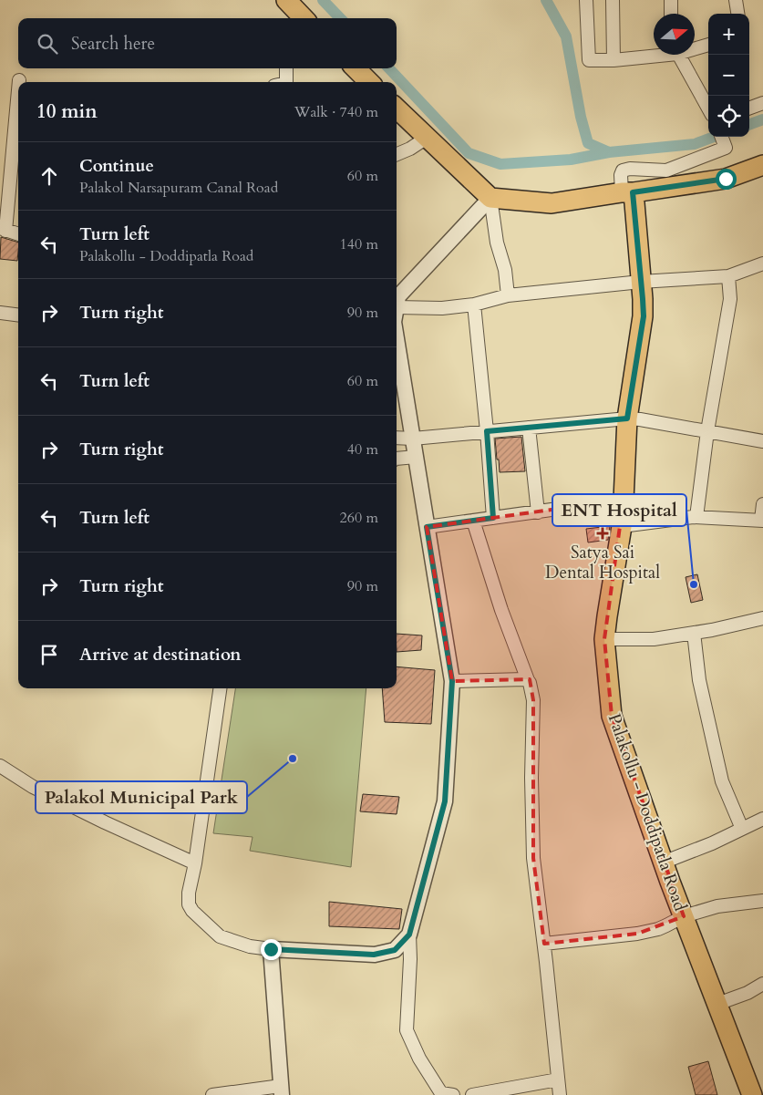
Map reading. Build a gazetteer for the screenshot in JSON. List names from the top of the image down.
{
  "streets": {
    "main road": ["Palakollu - Doddipatla Road"]
  },
  "places": {
    "health": ["Satya Sai Dental Hospital"],
    "other": ["ENT Hospital", "Palakol Municipal Park"]
  },
  "north": "right",
  "page": {
    "map_buttons": ["+", "−"],
    "search": "Search here",
    "heading": ["10 min", "Walk · 740 m"],
    "list": [
      ["Continue", "Palakol Narsapuram Canal Road", "60 m"],
      ["Turn left", "Palakollu - Doddipatla Road", "140 m"],
      ["Turn right", "90 m"],
      ["Turn left", "60 m"],
      ["Turn right", "40 m"],
      ["Turn left", "260 m"],
      ["Turn right", "90 m"],
      "Arrive at destination"
    ]
  }
}
